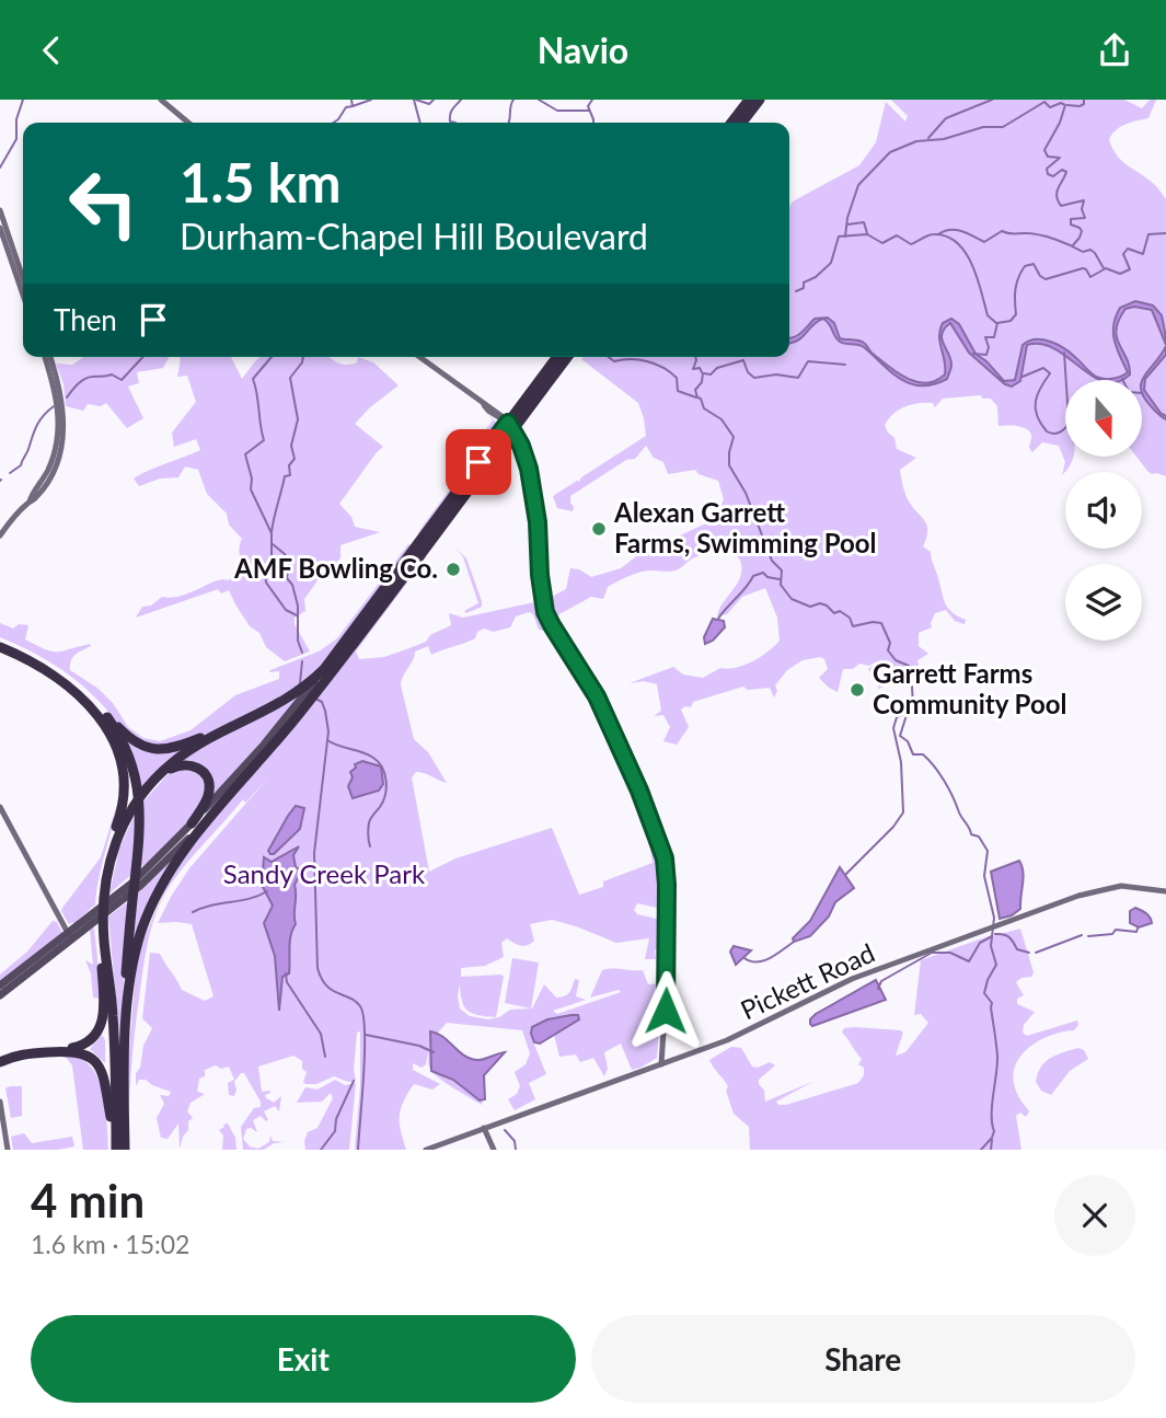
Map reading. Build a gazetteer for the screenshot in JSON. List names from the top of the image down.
{
  "streets": {
    "street": ["Pickett Road"]
  },
  "parks": ["Sandy Creek Park"],
  "places": ["Alexan Garrett Farms, Swimming Pool", "AMF Bowling Co.", "Garrett Farms Community Pool"],
  "north": "bottom",
  "page": {
    "header": "Navio",
    "turn": ["1.5 km", "Durham-Chapel Hill Boulevard"],
    "then": "Then",
    "heading": ["4 min", "1.6 km · 15:02"],
    "buttons": ["Exit", "Share"]
  }
}
